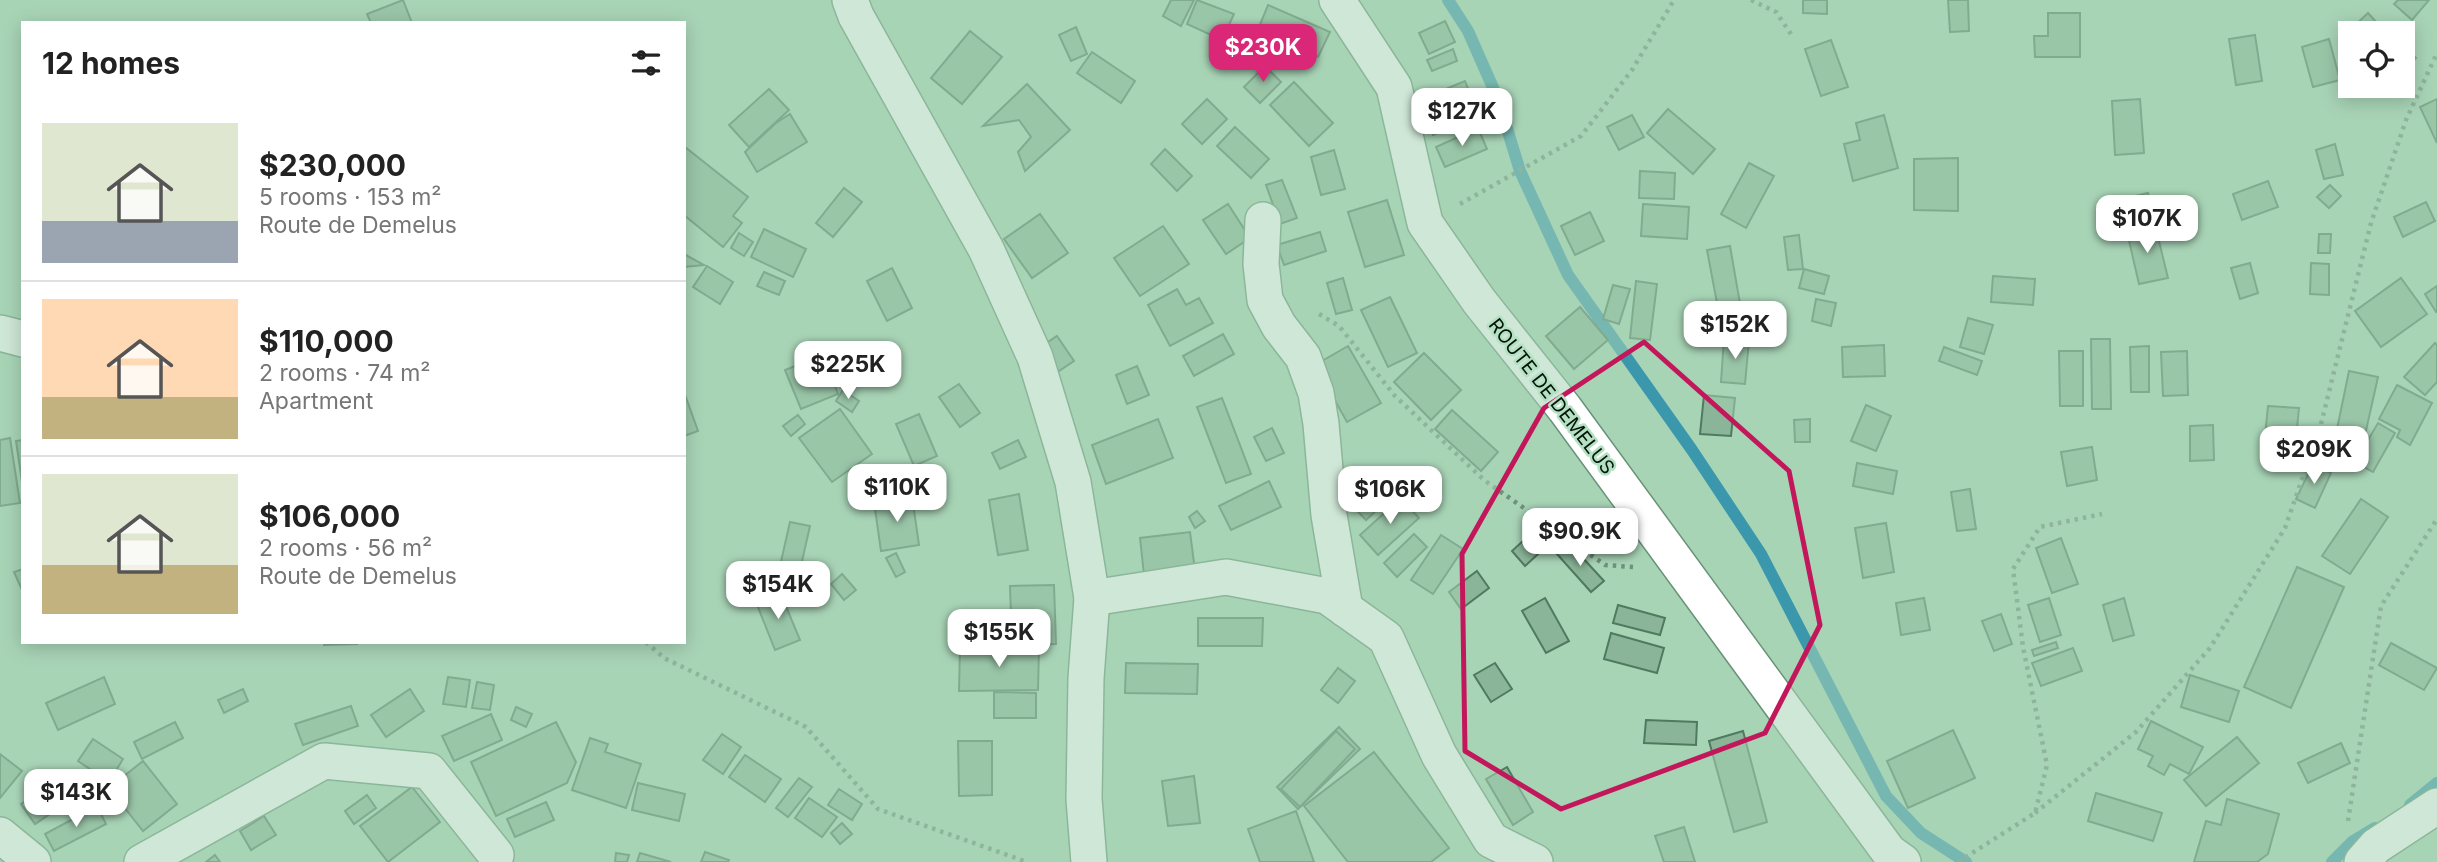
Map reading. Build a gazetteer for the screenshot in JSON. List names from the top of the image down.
{
  "streets": {
    "street": ["ROUTE DE DEMELUS"]
  },
  "page": {
    "heading": "12 homes",
    "price": [
      "$230K",
      "$127K",
      "$107K",
      "$152K",
      "$225K",
      "$209K",
      "$110K",
      "$106K",
      "$90.9K",
      "$154K",
      "$155K",
      "$143K"
    ],
    "list": [
      {
        "name": "$230,000",
        "note": "5 rooms · 153 m² · Route de Demelus"
      },
      {
        "name": "$110,000",
        "note": "2 rooms · 74 m² · Apartment"
      },
      {
        "name": "$106,000",
        "note": "2 rooms · 56 m² · Route de Demelus"
      }
    ]
  }
}
